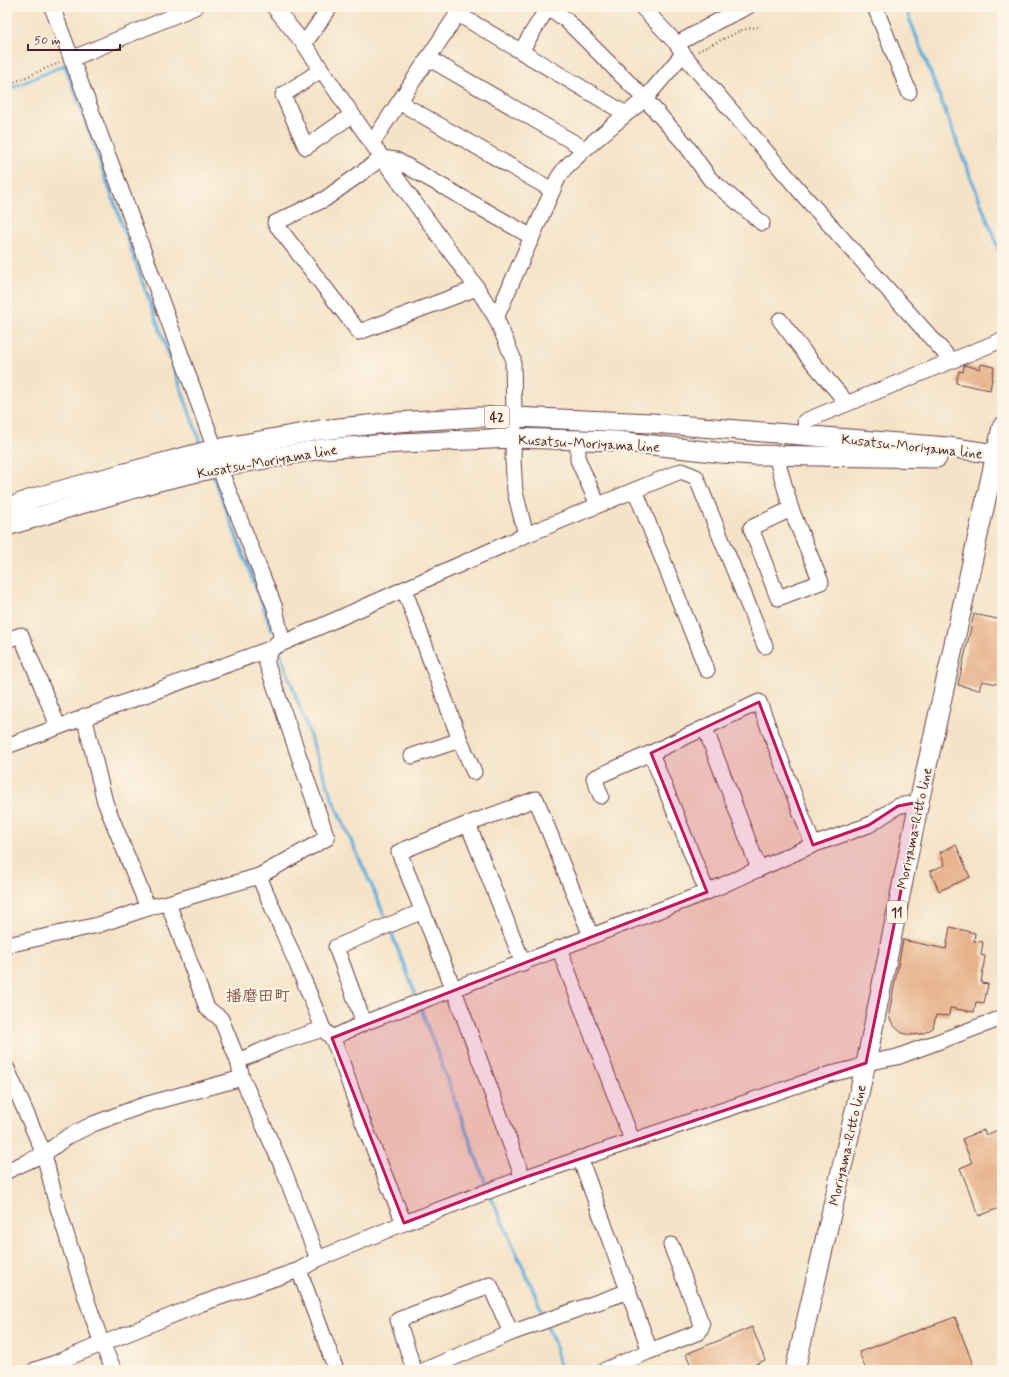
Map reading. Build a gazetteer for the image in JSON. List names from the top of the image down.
{
  "streets": {
    "main road": [
      "42",
      "Kusatsu-Moriyama line",
      "Moriyama-Ritto line",
      "11"
    ]
  },
  "crossings": [
    ["Kusatsu-Moriyama line", "Moriyama-Ritto line"]
  ],
  "districts": ["播磨田町"],
  "scale_bar": "50 m"
}
